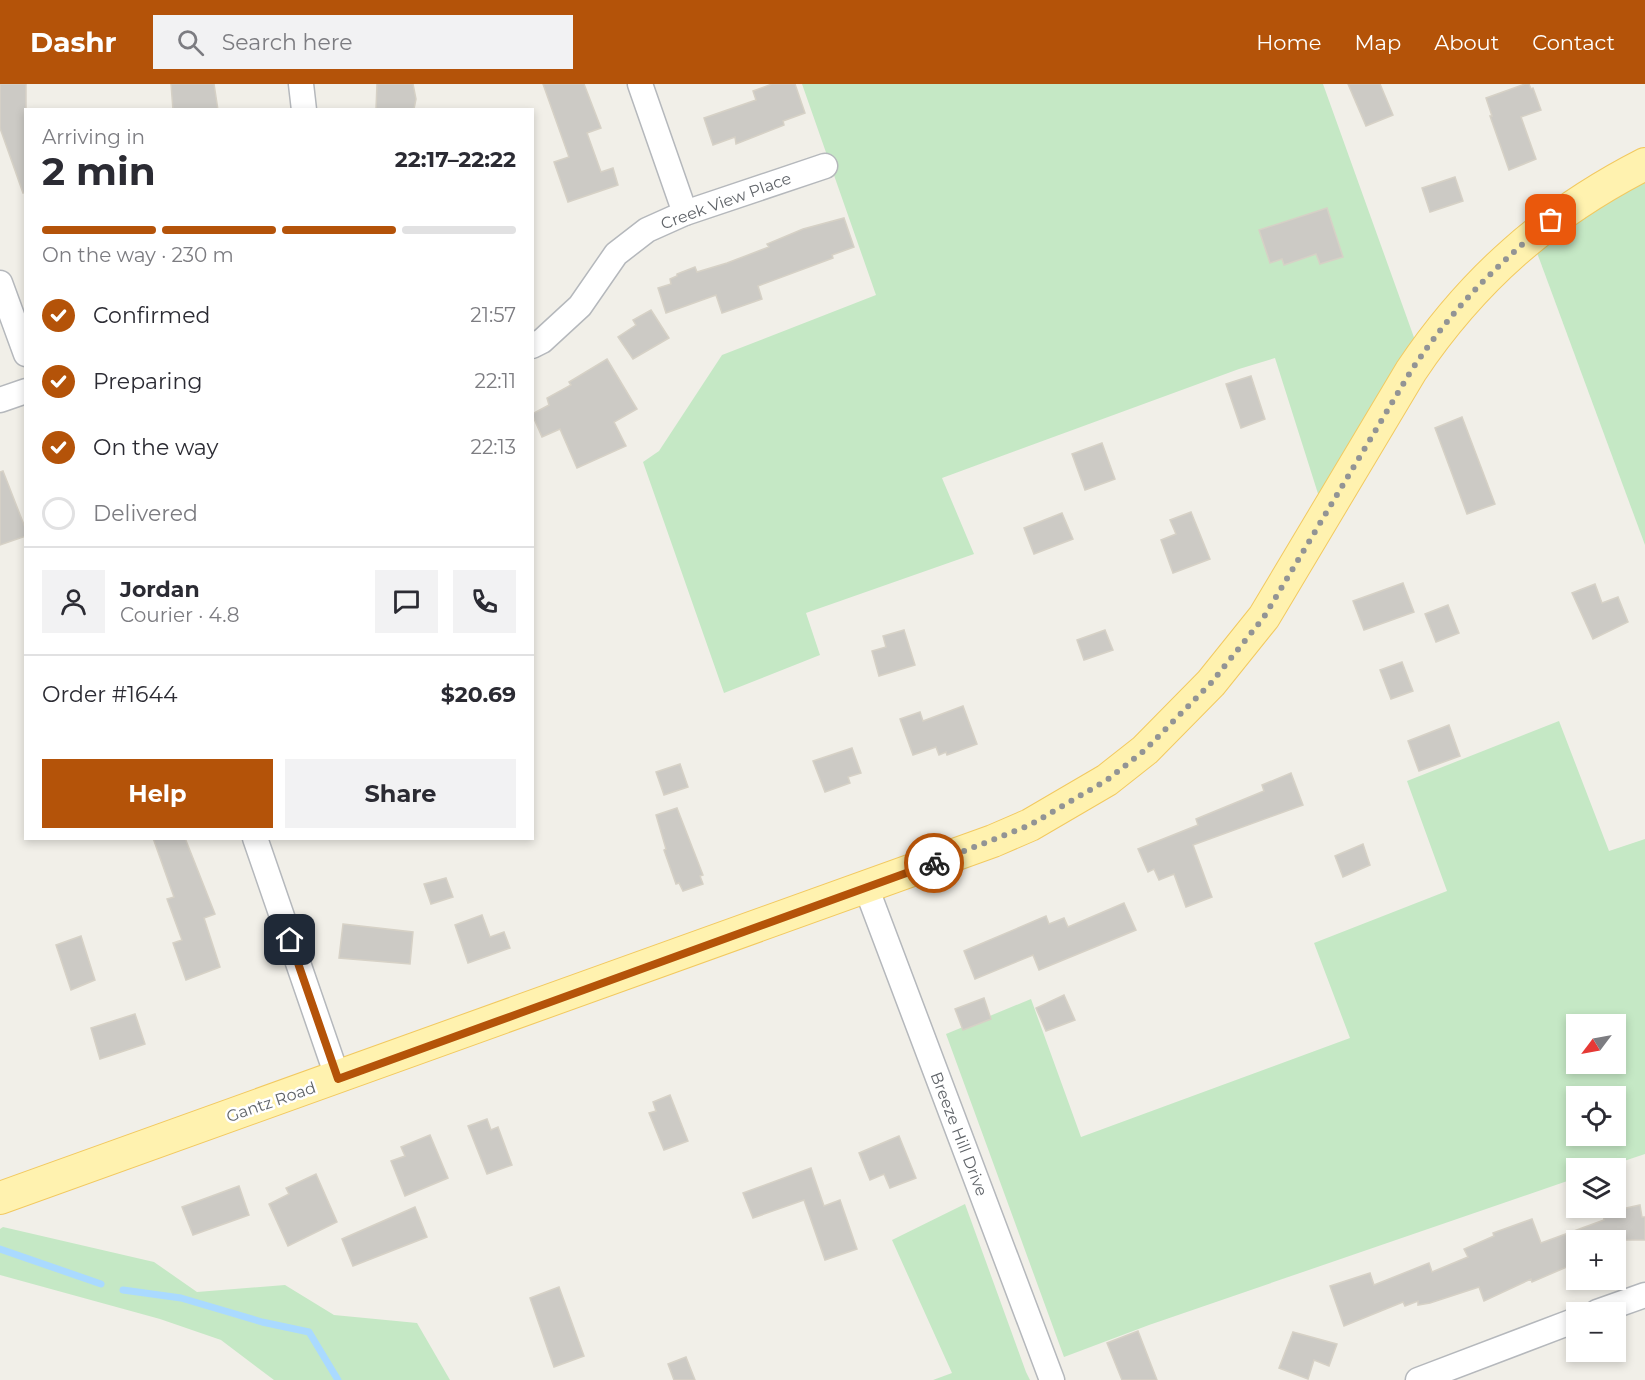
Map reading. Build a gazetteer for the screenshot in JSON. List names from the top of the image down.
{
  "streets": {
    "main road": ["Gantz Road"],
    "street": ["Creek View Place", "Breeze Hill Drive"]
  },
  "crossings": [
    ["Gantz Road", "Breeze Hill Drive"]
  ],
  "north": "bottom left",
  "page": {
    "header": "Dashr",
    "search": "Search here",
    "nav": [
      "Home",
      "Map",
      "About",
      "Contact"
    ],
    "heading": ["2 min", "Arriving in", "22:17–22:22"],
    "panel": [
      "Jordan",
      "Courier · 4.8",
      "Order #1644",
      "$20.69"
    ],
    "bar": "On the way · 230 m",
    "list": [
      ["Confirmed", "21:57"],
      ["Preparing", "22:11"],
      ["On the way", "22:13"],
      "Delivered"
    ],
    "buttons": ["Help", "Share"],
    "map_buttons": ["+", "−"]
  }
}
